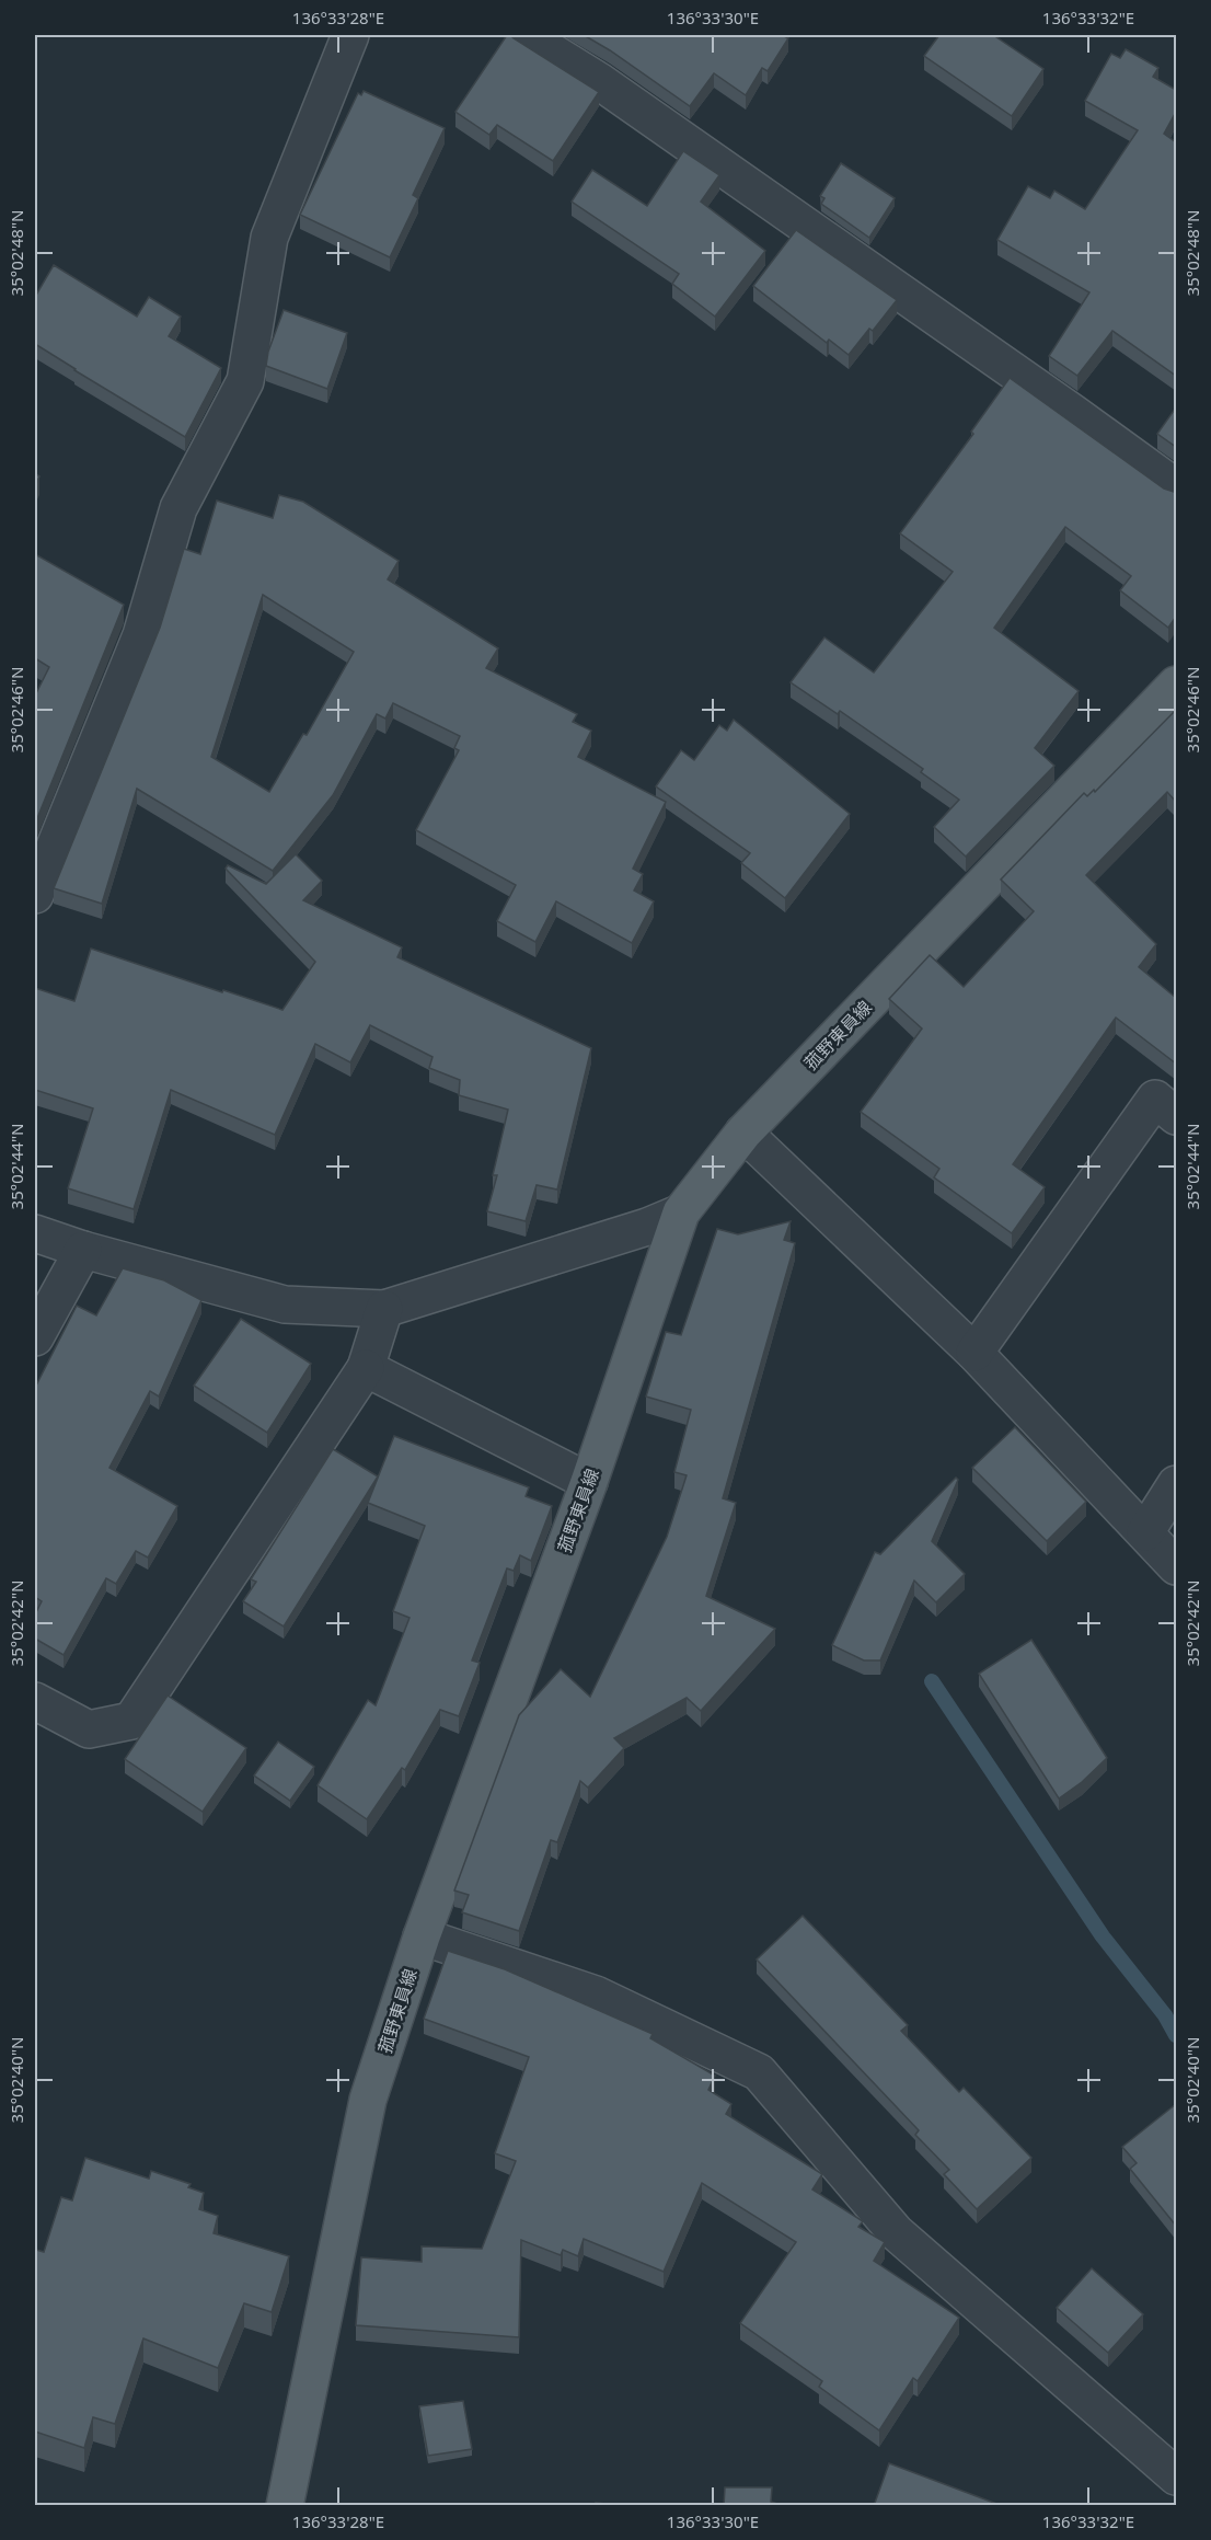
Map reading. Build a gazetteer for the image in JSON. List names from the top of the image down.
{
  "streets": {
    "main road": ["菰野東員線"]
  },
  "coordinates": [
    "136°33'28\"E",
    "136°33'30\"E",
    "136°33'32\"E",
    "35°02'48\"N",
    "35°02'46\"N",
    "35°02'44\"N",
    "35°02'42\"N",
    "35°02'40\"N"
  ]
}
